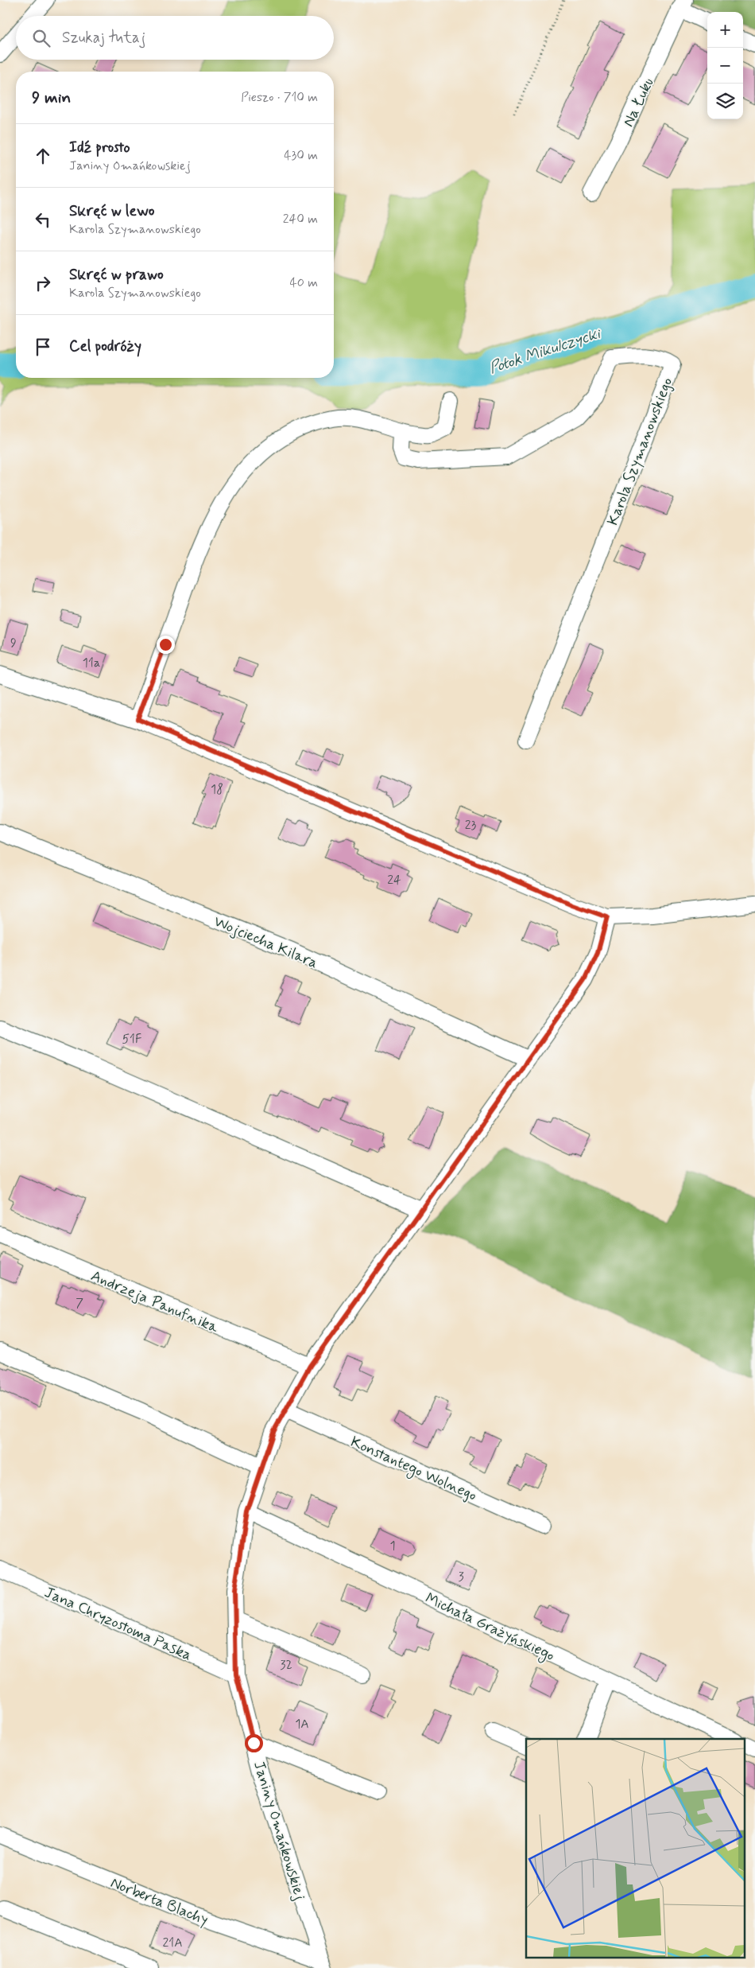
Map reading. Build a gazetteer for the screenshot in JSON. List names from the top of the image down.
{
  "streets": {
    "street": [
      "Na Łuku",
      "Karola Szymanowskiego",
      "Wojciecha Kilara",
      "Andrzeja Panufnika",
      "Konstantego Wolnego",
      "Jana Chryzostoma Paska",
      "Michała Grażyńskiego",
      "Janiny Omańkowskiej",
      "Norberta Blachy"
    ]
  },
  "crossings": [
    ["Wojciecha Kilara", "Janiny Omańkowskiej"],
    ["Andrzeja Panufnika", "Janiny Omańkowskiej"],
    ["Konstantego Wolnego", "Janiny Omańkowskiej"],
    ["Jana Chryzostoma Paska", "Janiny Omańkowskiej"],
    ["Michała Grażyńskiego", "Janiny Omańkowskiej"],
    ["Janiny Omańkowskiej", "Norberta Blachy"]
  ],
  "water": ["Potok Mikulczycki"],
  "house_numbers": [
    "9",
    "11a",
    "18",
    "23",
    "24",
    "51F",
    "7",
    "1",
    "3",
    "32",
    "1A",
    "21A"
  ],
  "page": {
    "map_buttons": ["+", "−"],
    "search": "Szukaj tutaj",
    "heading": ["9 min", "Pieszo · 710 m"],
    "list": [
      ["Idź prosto", "Janiny Omańkowskiej", "430 m"],
      ["Skręć w lewo", "Karola Szymanowskiego", "240 m"],
      ["Skręć w prawo", "Karola Szymanowskiego", "40 m"],
      "Cel podróży"
    ]
  }
}
